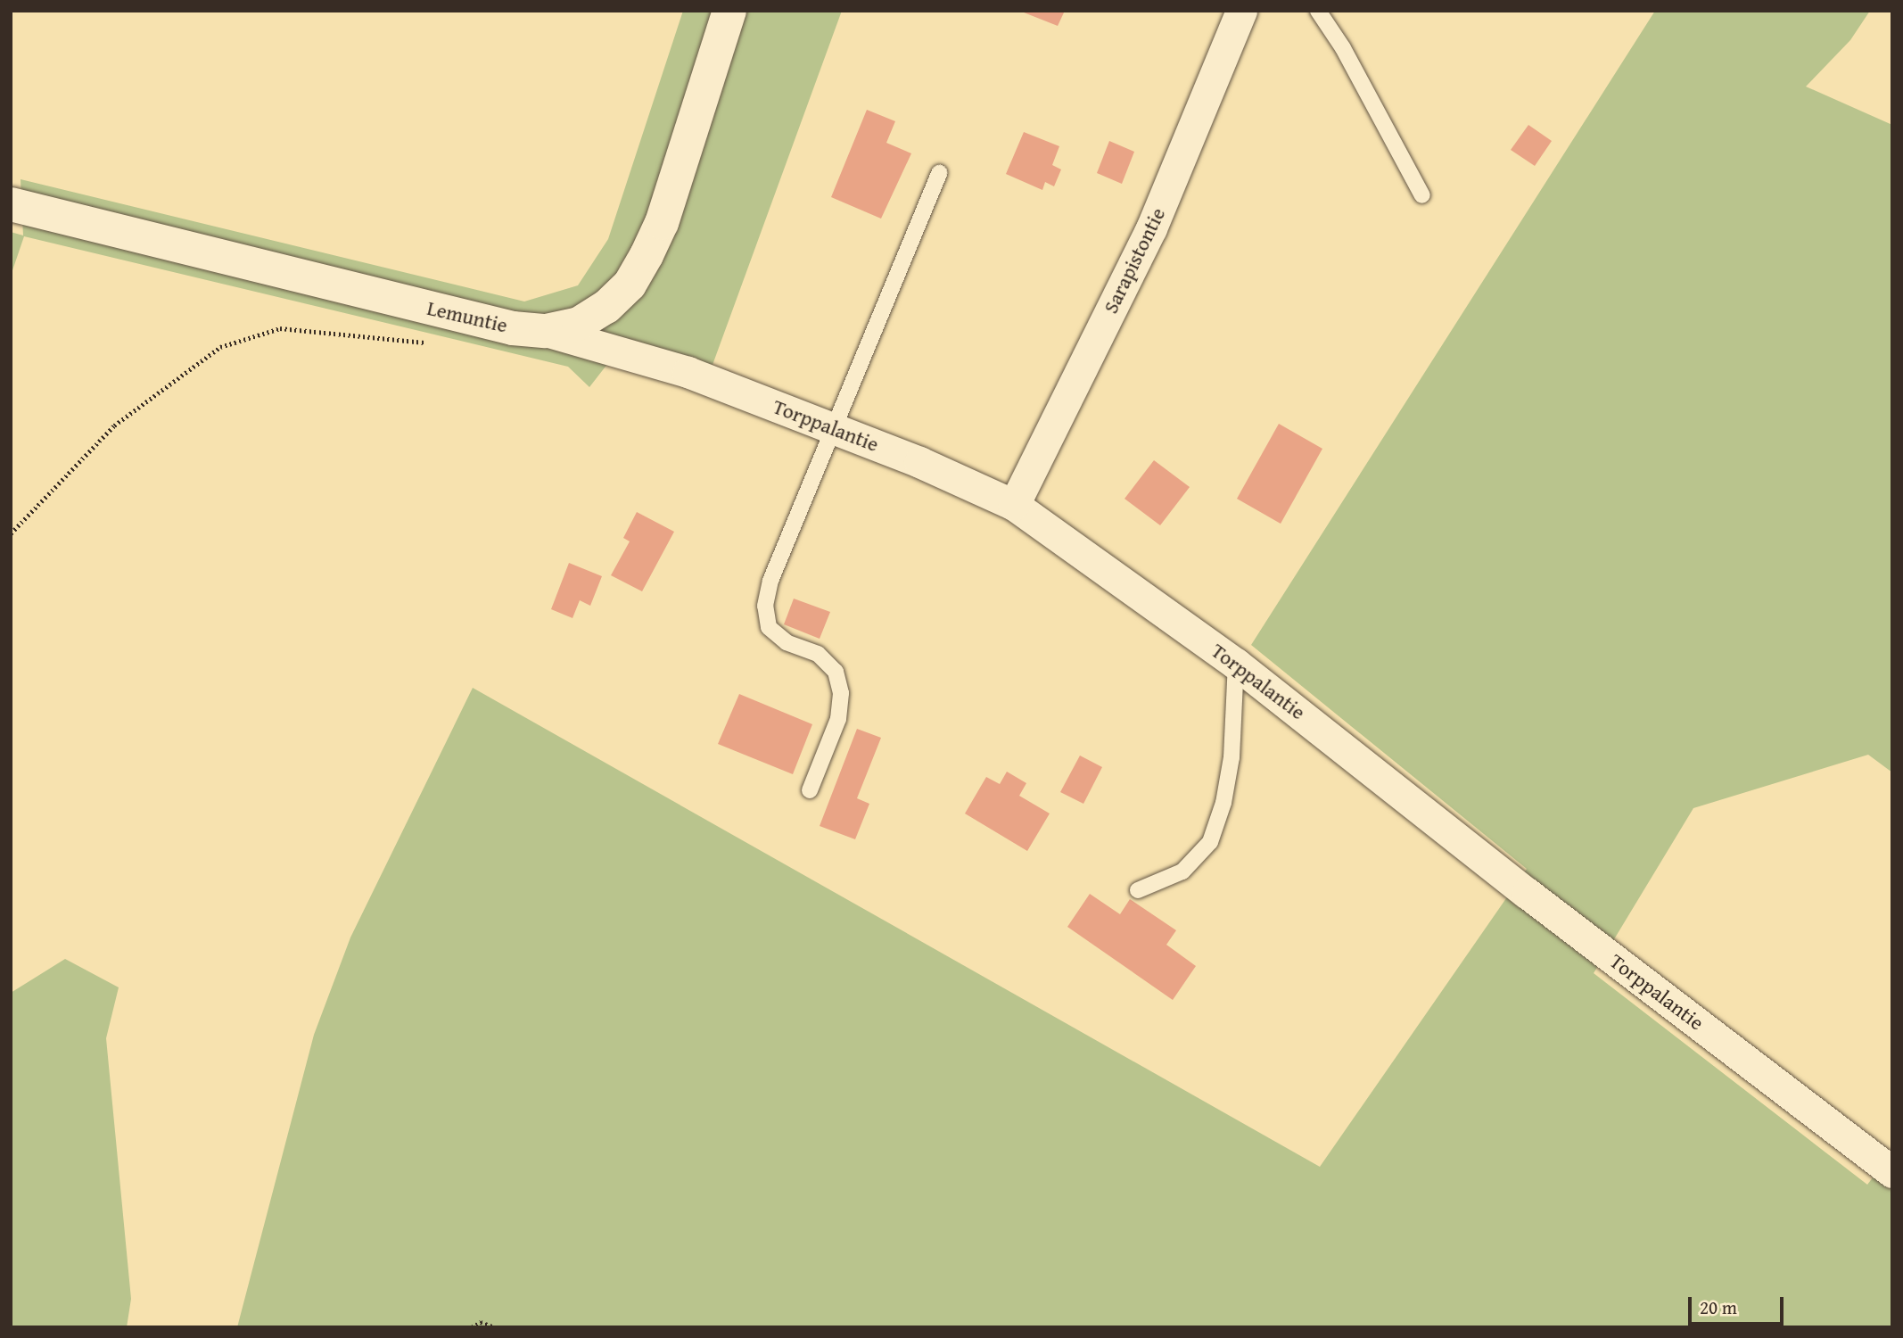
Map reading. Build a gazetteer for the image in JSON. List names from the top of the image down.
{
  "streets": {
    "street": ["Sarapistontie", "Lemuntie", "Torppalantie"]
  },
  "crossings": [
    ["Sarapistontie", "Torppalantie"],
    ["Lemuntie", "Torppalantie"]
  ],
  "scale_bar": "20 m"
}
